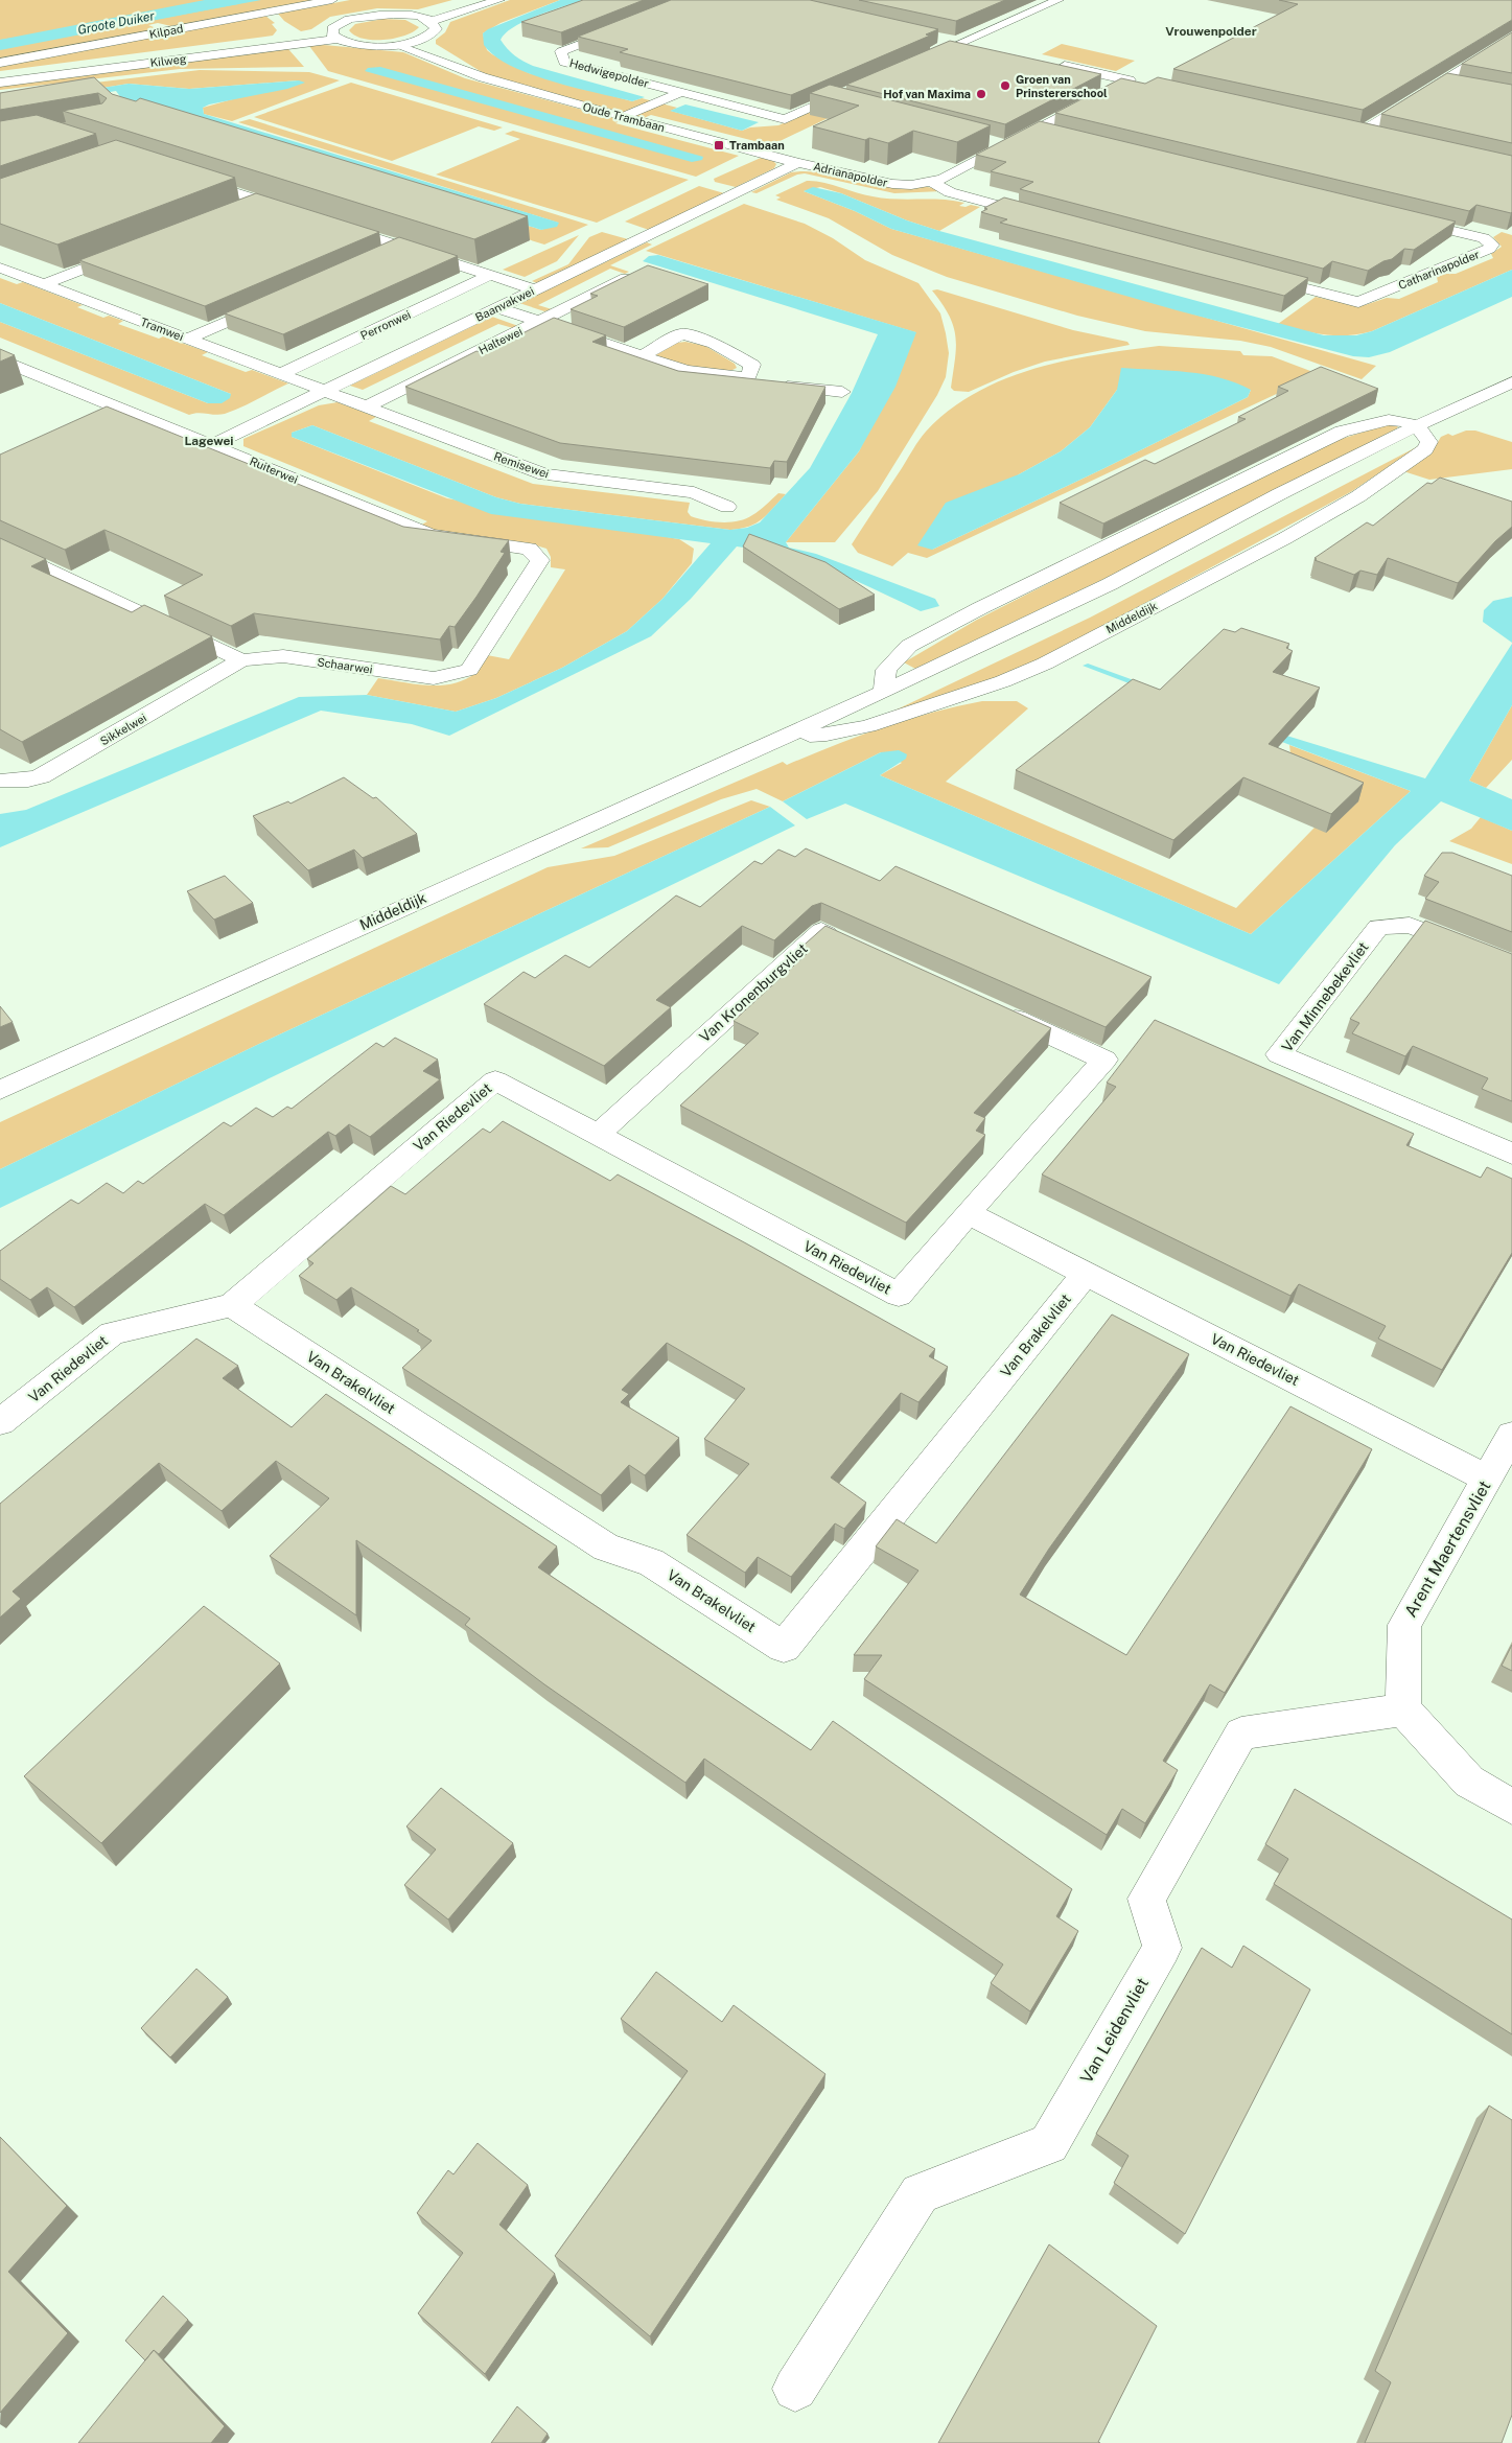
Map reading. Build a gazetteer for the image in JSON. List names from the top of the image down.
{
  "streets": {
    "street": [
      "Kilpad",
      "Kilweg",
      "Hedwigepolder",
      "Oude Trambaan",
      "Adrianapolder",
      "Catharinapolder",
      "Baanvakwei",
      "Perronwei",
      "Tramwei",
      "Haltewei",
      "Remisewei",
      "Ruiterwei",
      "Middeldijk",
      "Schaarwei",
      "Sikkelwei",
      "Van Kronenburgvliet",
      "Van Minnebekevliet",
      "Van Riedevliet",
      "Van Brakelvliet",
      "Arent Maertensvliet",
      "Van Leidenvliet"
    ]
  },
  "crossings": [
    ["Hedwigepolder", "Oude Trambaan"],
    ["Oude Trambaan", "Adrianapolder"],
    ["Oude Trambaan", "Baanvakwei"],
    ["Adrianapolder", "Baanvakwei"],
    ["Baanvakwei", "Tramwei"],
    ["Baanvakwei", "Remisewei"],
    ["Baanvakwei", "Ruiterwei"],
    ["Perronwei", "Tramwei"],
    ["Tramwei", "Remisewei"],
    ["Haltewei", "Remisewei"],
    ["Ruiterwei", "Schaarwei"],
    ["Schaarwei", "Sikkelwei"],
    ["Van Kronenburgvliet", "Van Riedevliet"],
    ["Van Riedevliet", "Van Brakelvliet"],
    ["Van Riedevliet", "Arent Maertensvliet"],
    ["Arent Maertensvliet", "Van Leidenvliet"]
  ],
  "districts": ["Vrouwenpolder", "Lagewei"],
  "water": ["Groote Duiker"],
  "places": {
    "other": ["Groen van Prinstererschool", "Hof van Maxima"],
    "transit": ["Trambaan"]
  }
}
